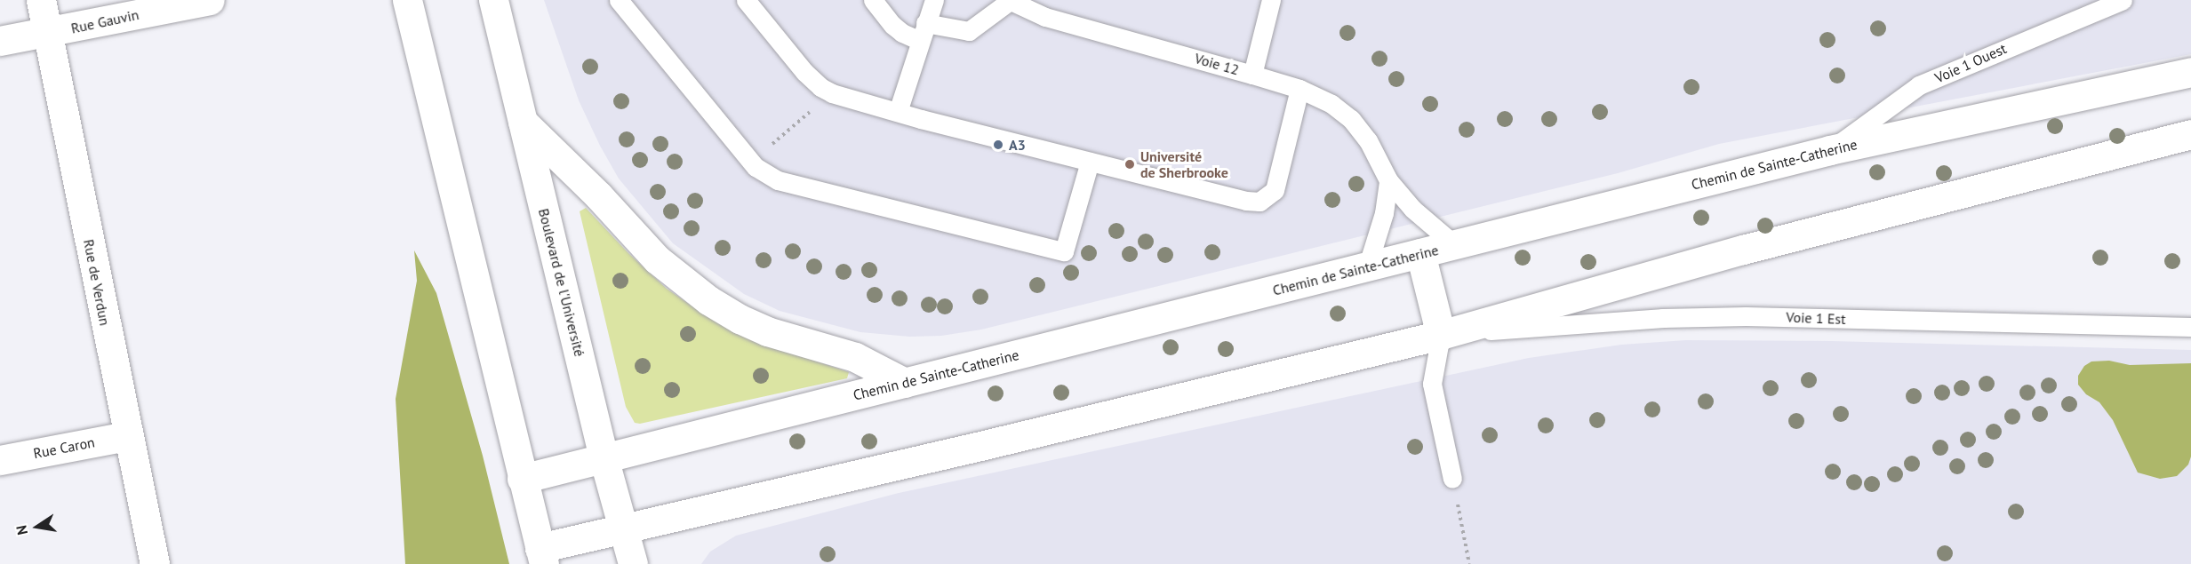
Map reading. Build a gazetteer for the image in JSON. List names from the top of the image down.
{
  "streets": {
    "main road": [
      "Rue Gauvin",
      "Chemin de Sainte-Catherine",
      "Rue de Verdun",
      "Boulevard de l'Université",
      "Rue Caron"
    ],
    "lane": ["Voie 1 Ouest", "Voie 12", "Voie 1 Est"]
  },
  "crossings": [
    ["Rue Gauvin", "Rue de Verdun"],
    ["Voie 1 Ouest", "Chemin de Sainte-Catherine"],
    ["Voie 12", "Chemin de Sainte-Catherine"],
    ["Chemin de Sainte-Catherine", "Boulevard de l'Université"],
    ["Rue de Verdun", "Rue Caron"]
  ],
  "places": ["A3", "Université de Sherbrooke"],
  "north": "left"
}
